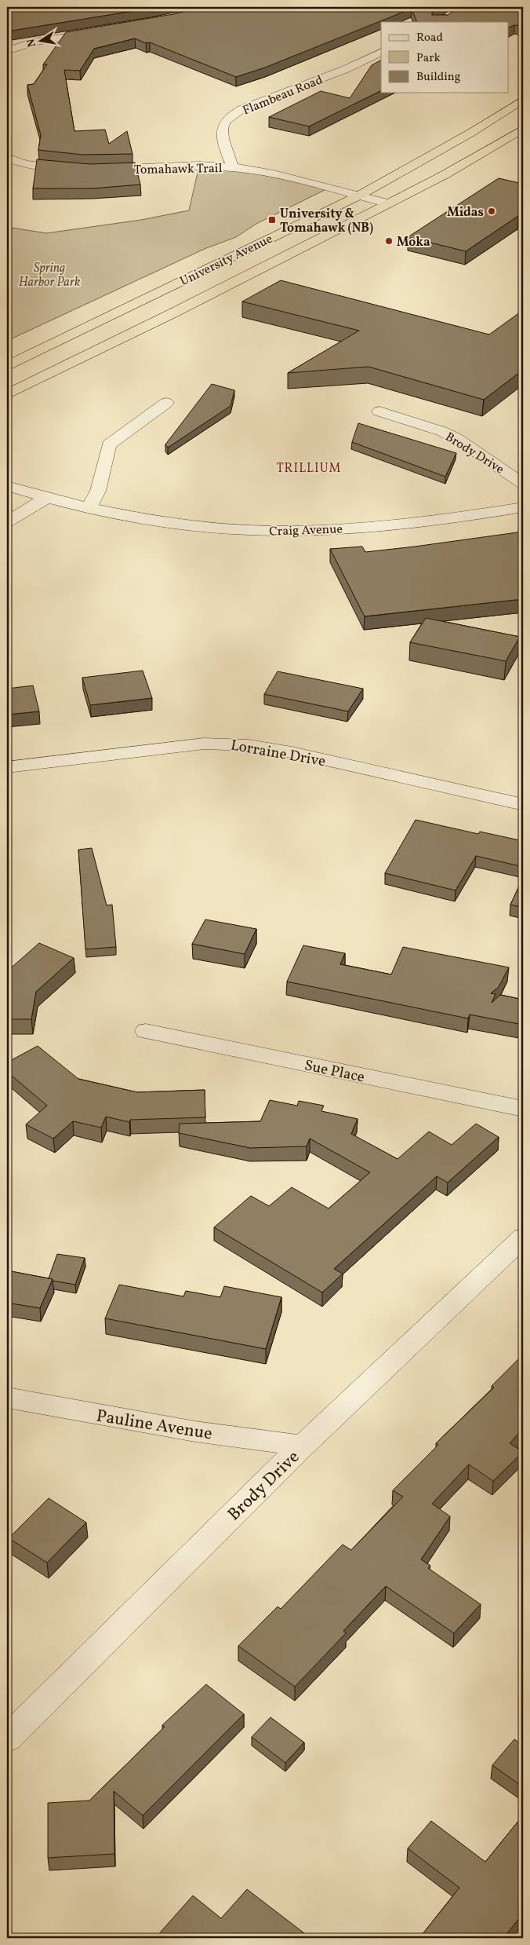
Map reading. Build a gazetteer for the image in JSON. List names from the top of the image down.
{
  "streets": {
    "main road": ["University Avenue"],
    "street": [
      "Flambeau Road",
      "Tomahawk Trail",
      "Brody Drive",
      "Craig Avenue",
      "Lorraine Drive",
      "Sue Place",
      "Pauline Avenue"
    ]
  },
  "crossings": [
    ["Flambeau Road", "Tomahawk Trail"],
    ["Brody Drive", "Pauline Avenue"]
  ],
  "districts": ["TRILLIUM"],
  "parks": ["Spring Harbor Park"],
  "places": {
    "other": ["Midas", "Moka"],
    "transit": ["University & Tomahawk (NB)"]
  },
  "legend": ["Road", "Park", "Building"],
  "north": "left"
}
